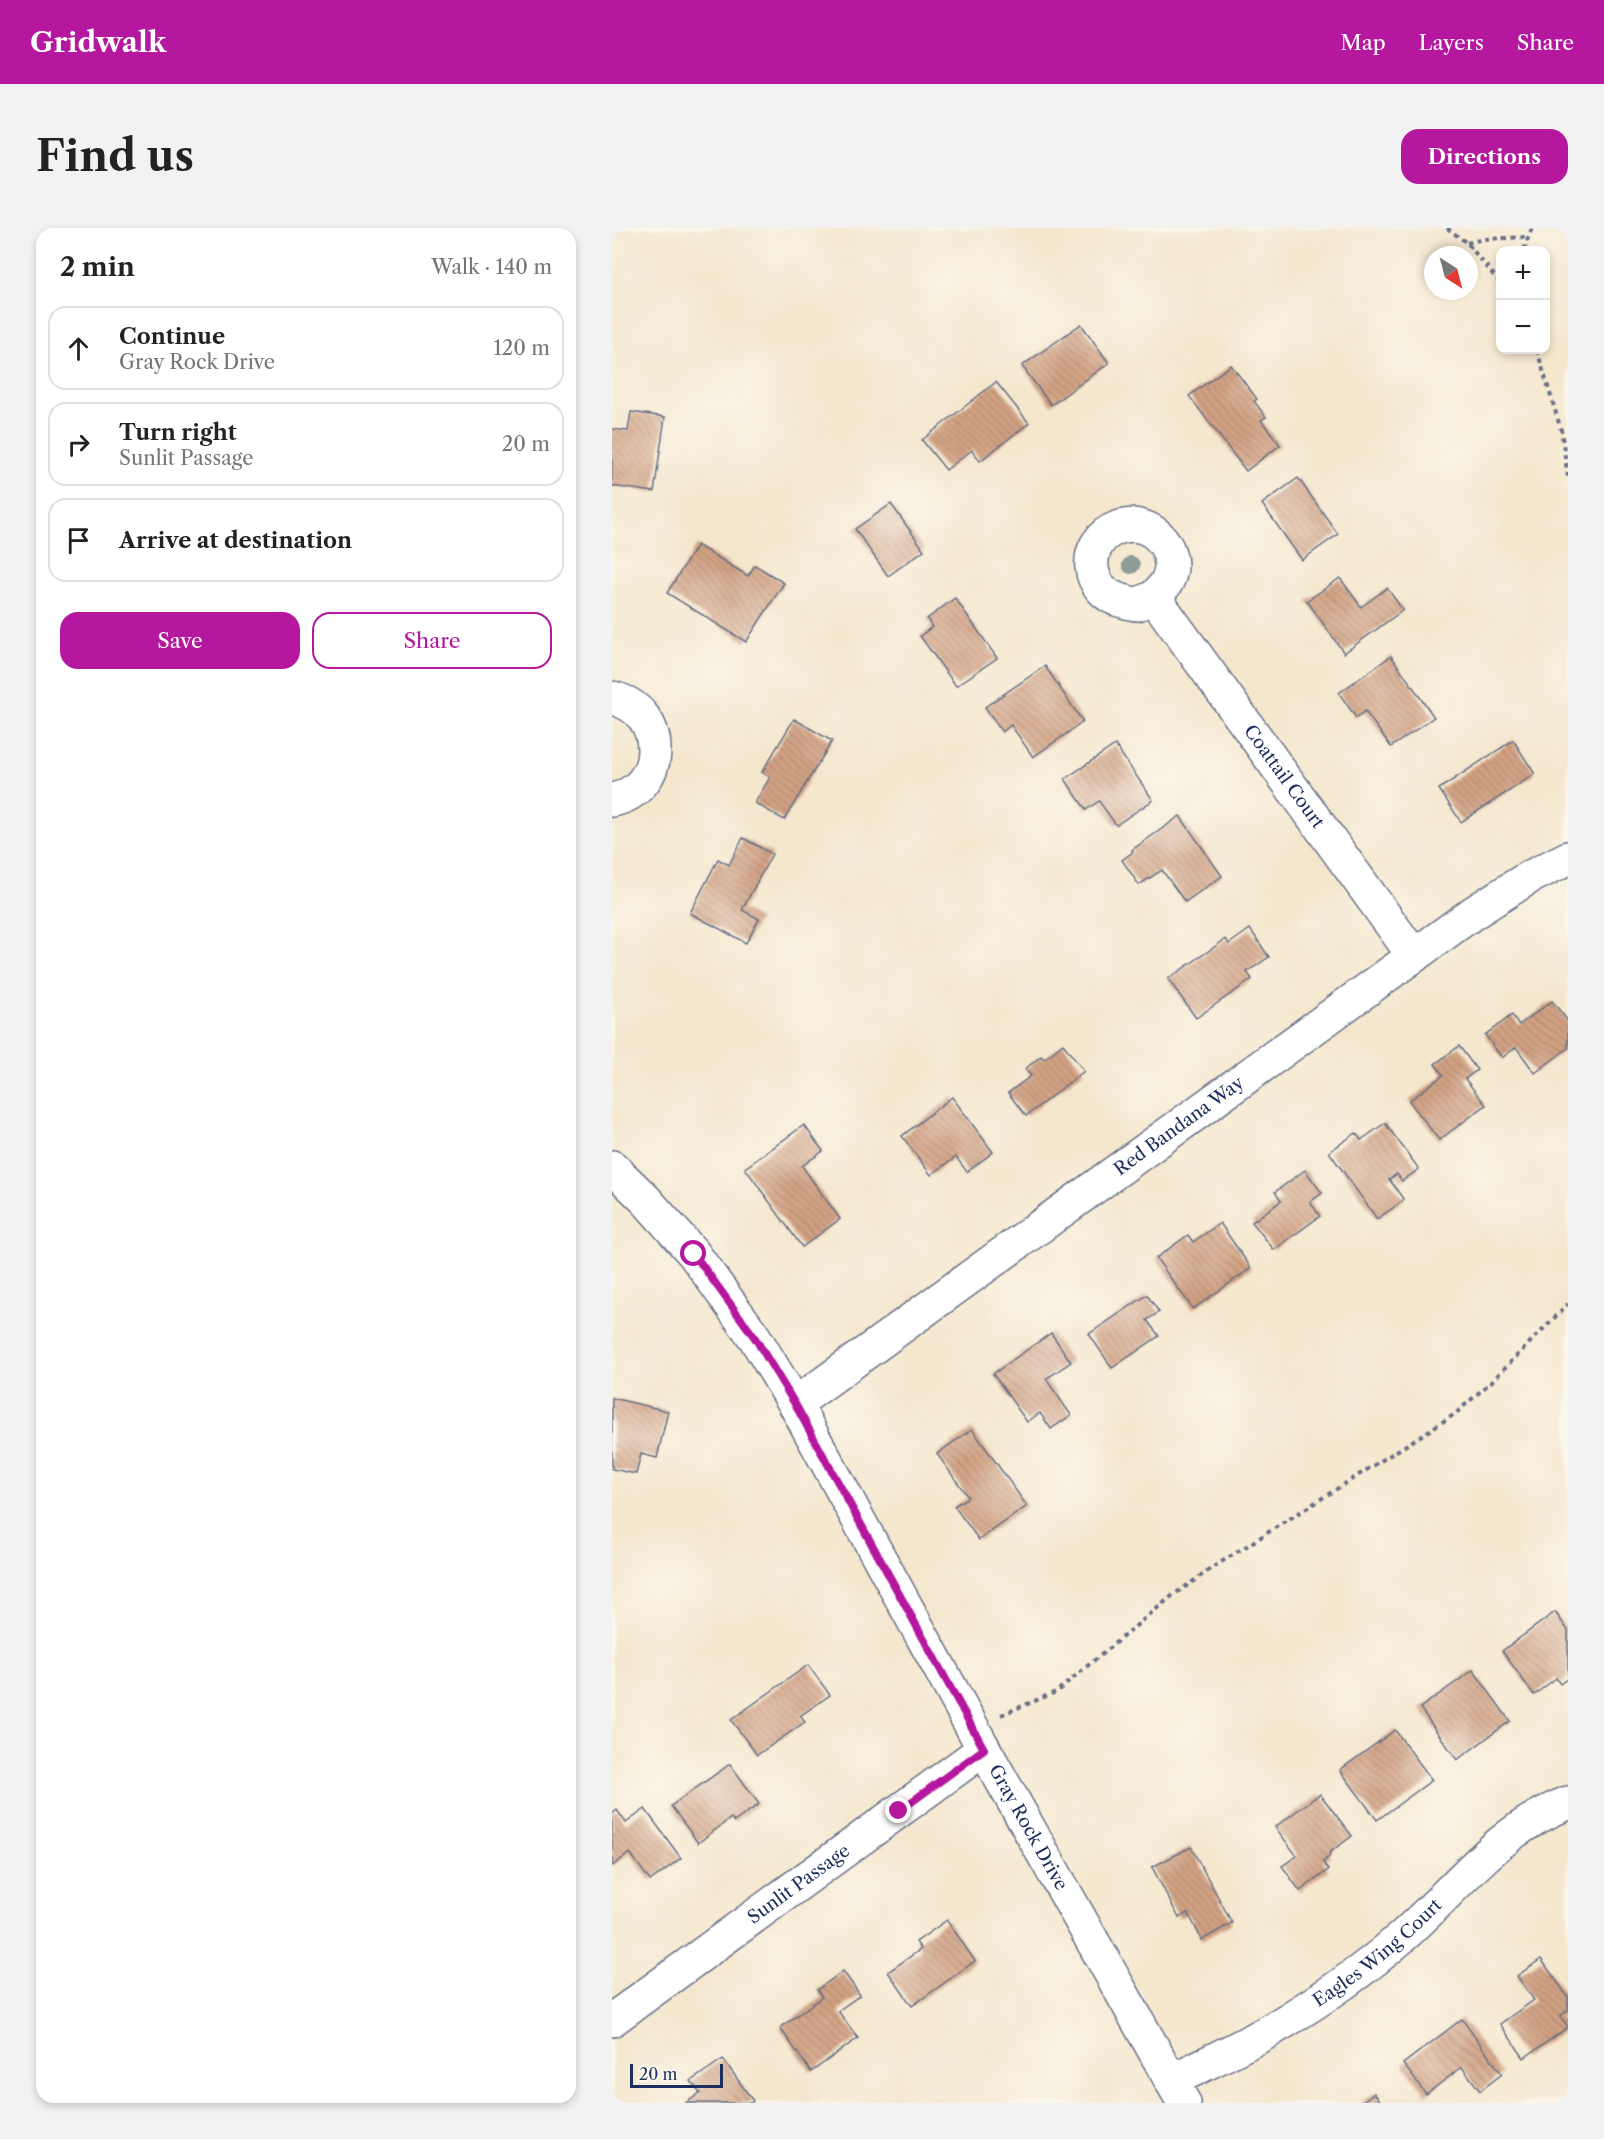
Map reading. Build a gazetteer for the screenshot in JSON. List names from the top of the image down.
{
  "streets": {
    "street": [
      "Coattail Court",
      "Red Bandana Way",
      "Gray Rock Drive",
      "Sunlit Passage",
      "Eagles Wing Court"
    ]
  },
  "crossings": [
    ["Coattail Court", "Red Bandana Way"],
    ["Red Bandana Way", "Gray Rock Drive"],
    ["Gray Rock Drive", "Sunlit Passage"],
    ["Gray Rock Drive", "Eagles Wing Court"]
  ],
  "scale_bar": "20 m",
  "north": "bottom right",
  "page": {
    "header": "Gridwalk",
    "nav": ["Map", "Layers", "Share"],
    "buttons": [
      "Directions",
      ["Save", "Share"]
    ],
    "title": "Find us",
    "heading": ["2 min", "Walk · 140 m"],
    "map_buttons": ["+", "−"],
    "list": [
      ["Continue", "Gray Rock Drive", "120 m"],
      ["Turn right", "Sunlit Passage", "20 m"],
      "Arrive at destination"
    ],
    "scale": "20 m"
  }
}
